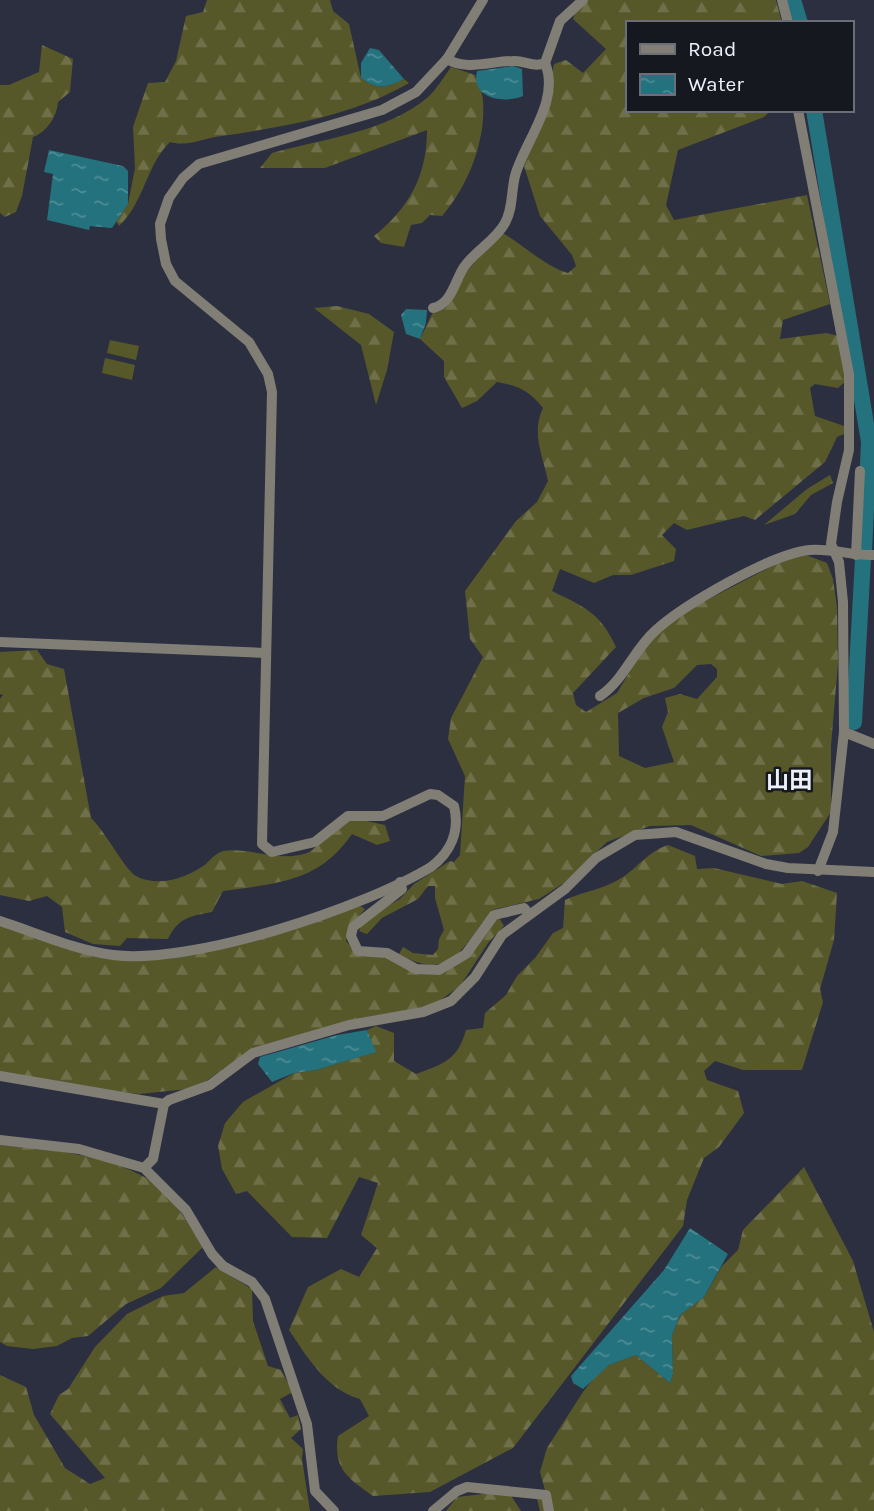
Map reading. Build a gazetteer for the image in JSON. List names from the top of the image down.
{
  "districts": ["山田"],
  "legend": ["Road", "Water"]
}
